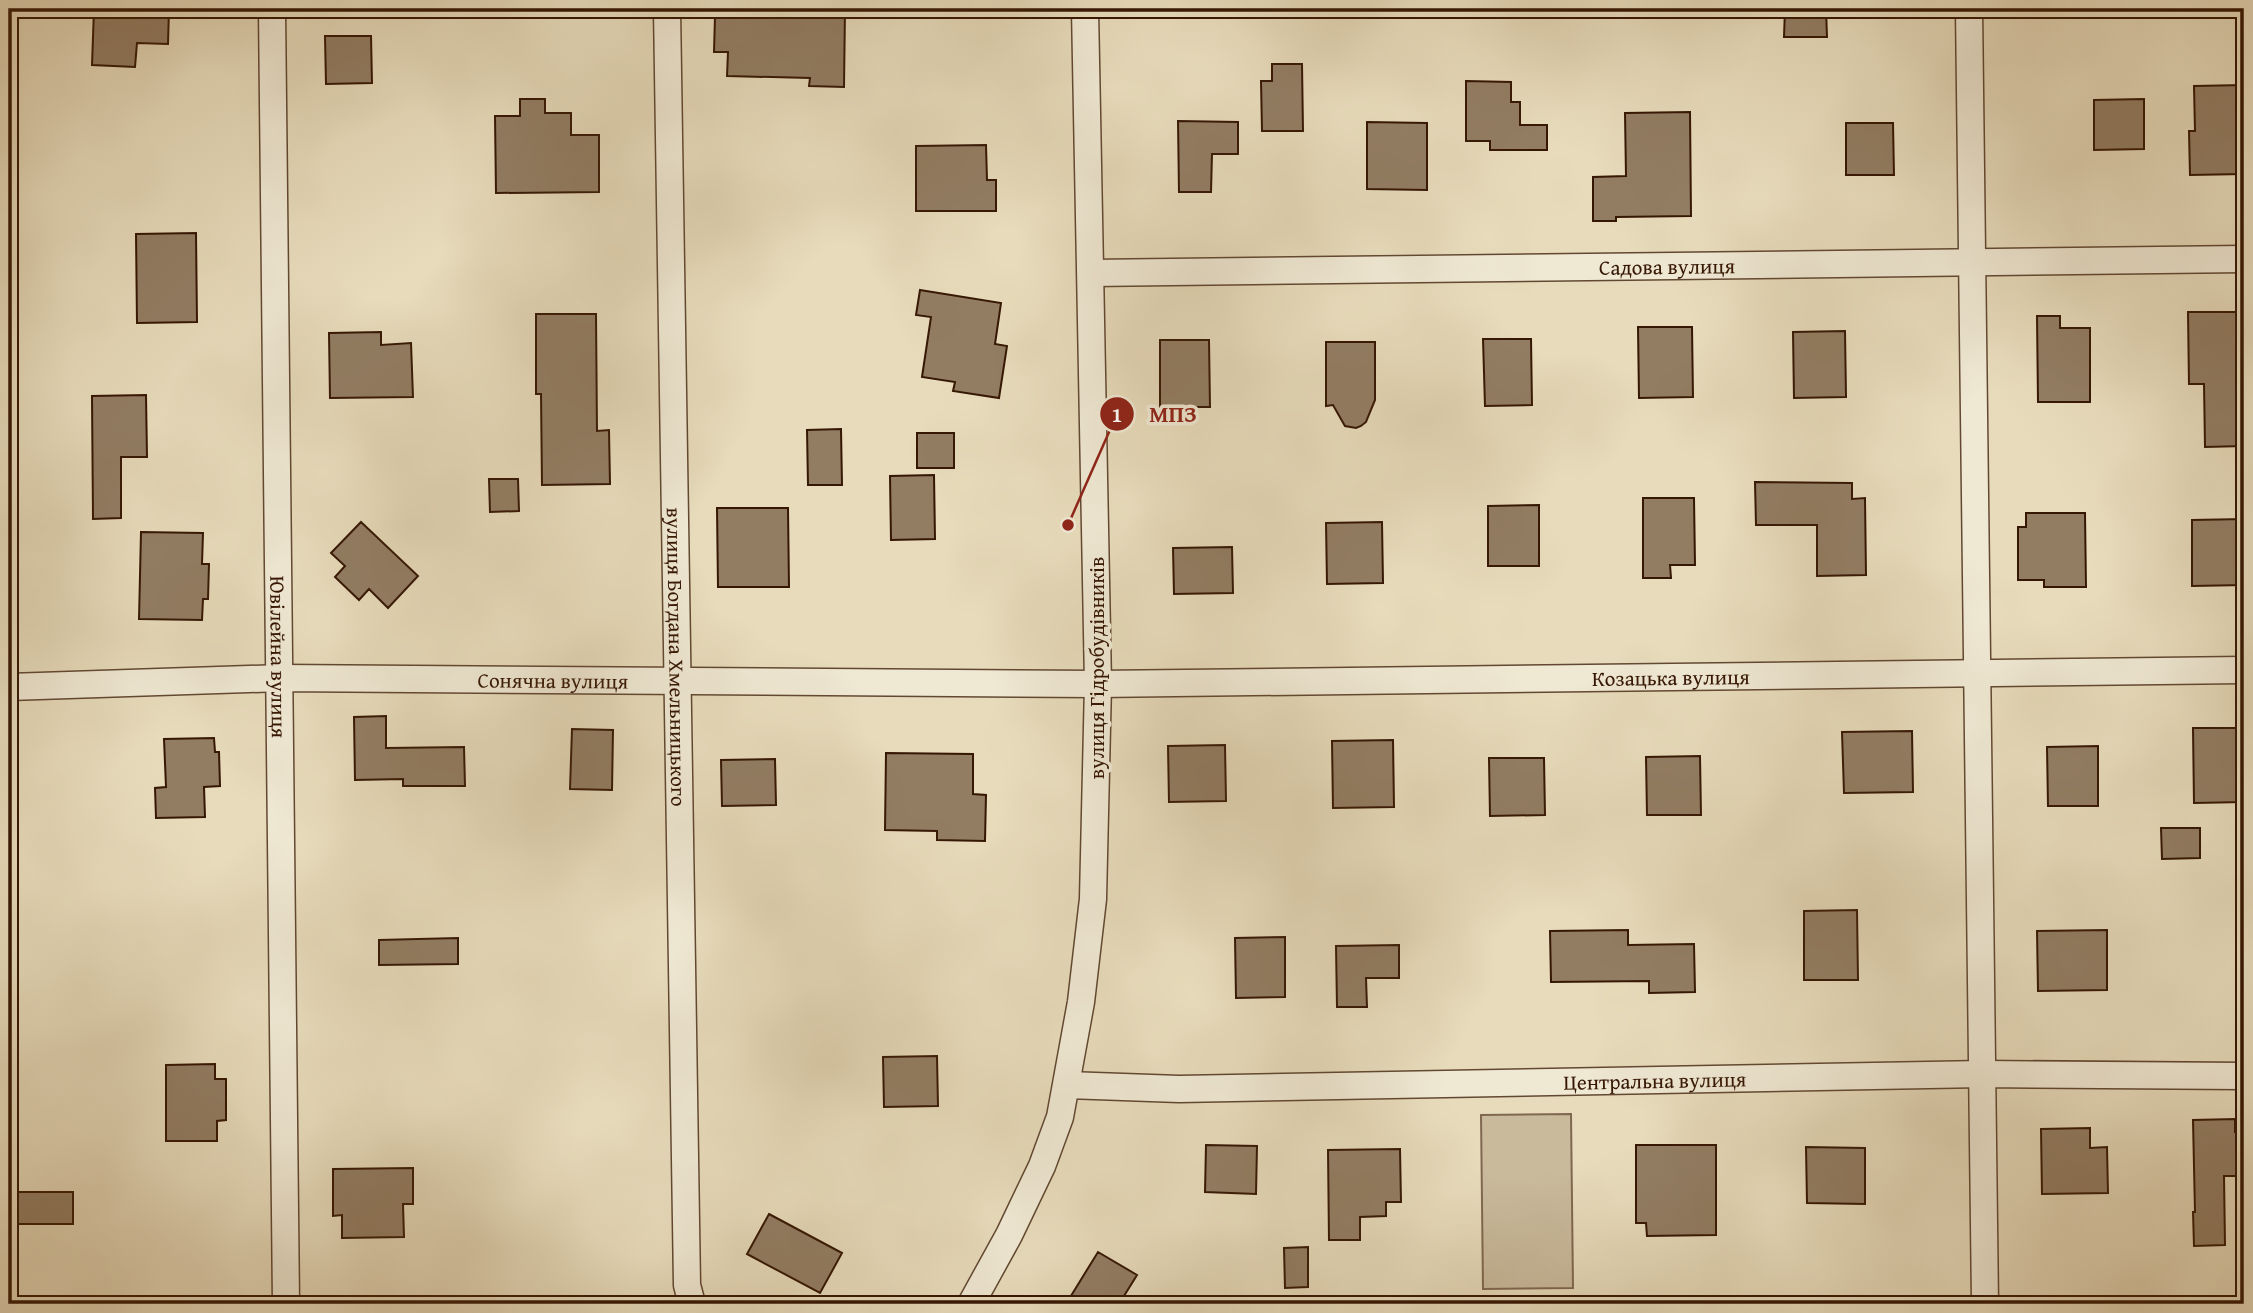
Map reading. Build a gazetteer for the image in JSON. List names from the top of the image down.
{
  "streets": {
    "street": [
      "Садова вулиця",
      "Ювілейна вулиця",
      "вулиця Богдана Хмельницького",
      "вулиця Гідробудівників",
      "Козацька вулиця",
      "Сонячна вулиця",
      "Центральна вулиця"
    ]
  },
  "crossings": [
    ["Садова вулиця", "вулиця Гідробудівників"],
    ["Ювілейна вулиця", "Сонячна вулиця"],
    ["вулиця Богдана Хмельницького", "Сонячна вулиця"],
    ["вулиця Гідробудівників", "Козацька вулиця"],
    ["вулиця Гідробудівників", "Сонячна вулиця"],
    ["вулиця Гідробудівників", "Центральна вулиця"],
    ["Козацька вулиця", "Сонячна вулиця"]
  ],
  "places": ["МПЗ"]
}
